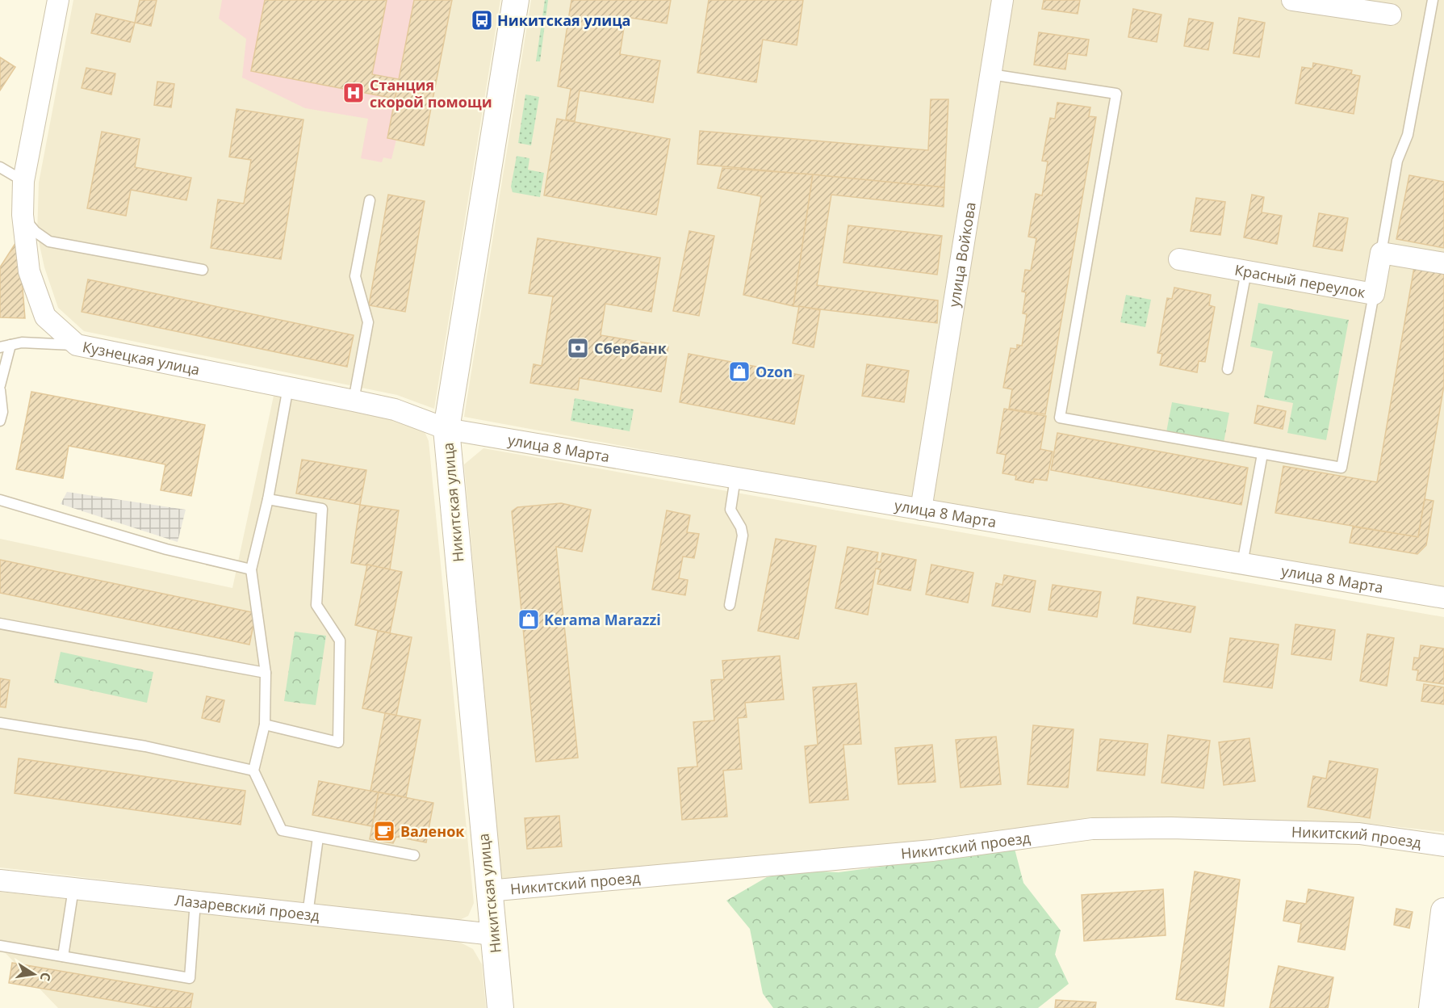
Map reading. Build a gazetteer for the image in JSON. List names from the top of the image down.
{
  "streets": {
    "street": [
      "улица Войкова",
      "Красный переулок",
      "Кузнецкая улица",
      "улица 8 Марта",
      "Никитская улица",
      "Никитский проезд",
      "Лазаревский проезд"
    ]
  },
  "crossings": [
    ["улица Войкова", "улица 8 Марта"],
    ["Кузнецкая улица", "улица 8 Марта"],
    ["Кузнецкая улица", "Никитская улица"],
    ["улица 8 Марта", "Никитская улица"],
    ["Никитская улица", "Никитский проезд"],
    ["Никитская улица", "Лазаревский проезд"]
  ],
  "places": {
    "bus stop": ["Никитская улица"],
    "hospital": ["Станция скорой помощи"],
    "bank": ["Сбербанк"],
    "shop": ["Ozon", "Kerama Marazzi"],
    "cafe": ["Валенок"]
  },
  "north": "right"
}
